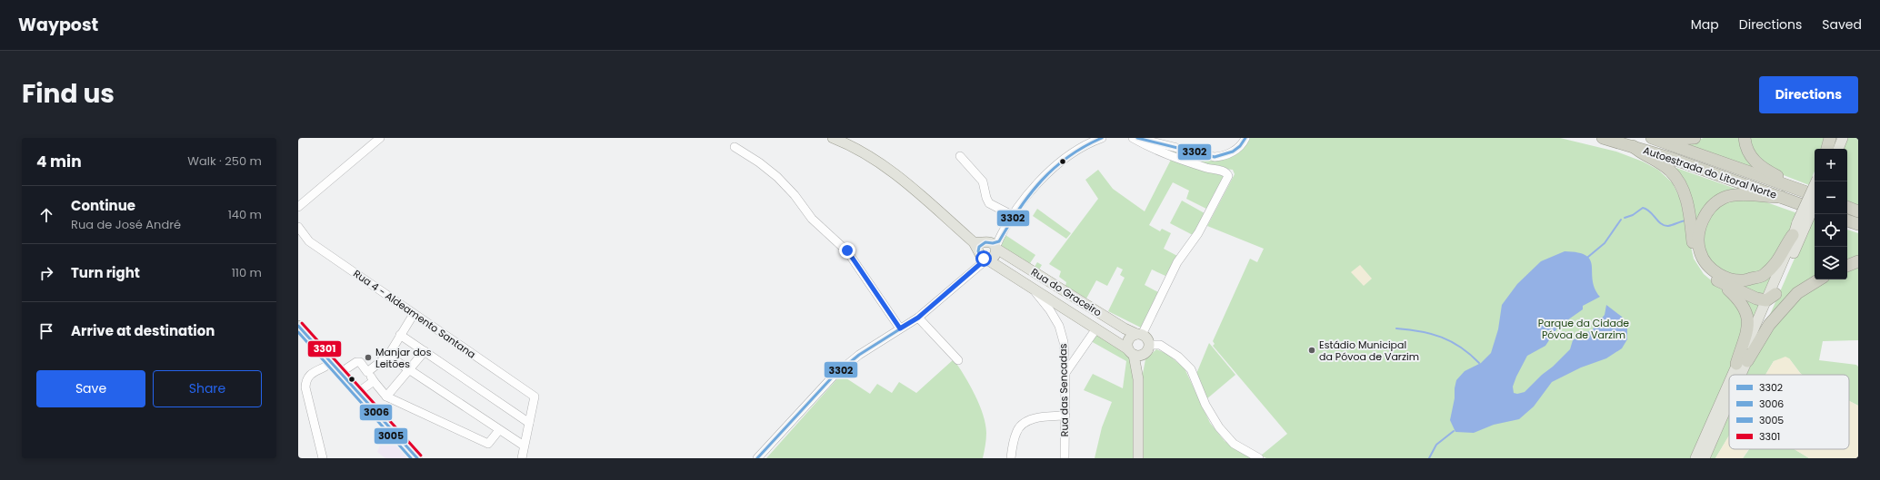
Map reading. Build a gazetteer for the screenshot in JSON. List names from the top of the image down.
{
  "streets": {
    "highway": ["Autoestrada do Litoral Norte"],
    "main road": ["Rua do Graceiro"],
    "street": ["Rua 4 - Aldeamento Santana", "Rua das Sencadas"]
  },
  "parks": ["Parque da Cidade Póvoa de Varzim"],
  "places": ["Estádio Municipal da Póvoa de Varzim", "Manjar dos Leitões"],
  "lines": [
    "transit line 3302",
    "transit line 3301",
    "transit line 3006",
    "transit line 3005"
  ],
  "legend": [
    "3302",
    "3006",
    "3005",
    "3301"
  ],
  "page": {
    "header": "Waypost",
    "nav": ["Map", "Directions", "Saved"],
    "title": "Find us",
    "buttons": [
      "Directions",
      ["Save", "Share"]
    ],
    "heading": ["4 min", "Walk · 250 m"],
    "map_buttons": ["+", "−"],
    "list": [
      ["Continue", "Rua de José André", "140 m"],
      ["Turn right", "110 m"],
      "Arrive at destination"
    ]
  }
}
